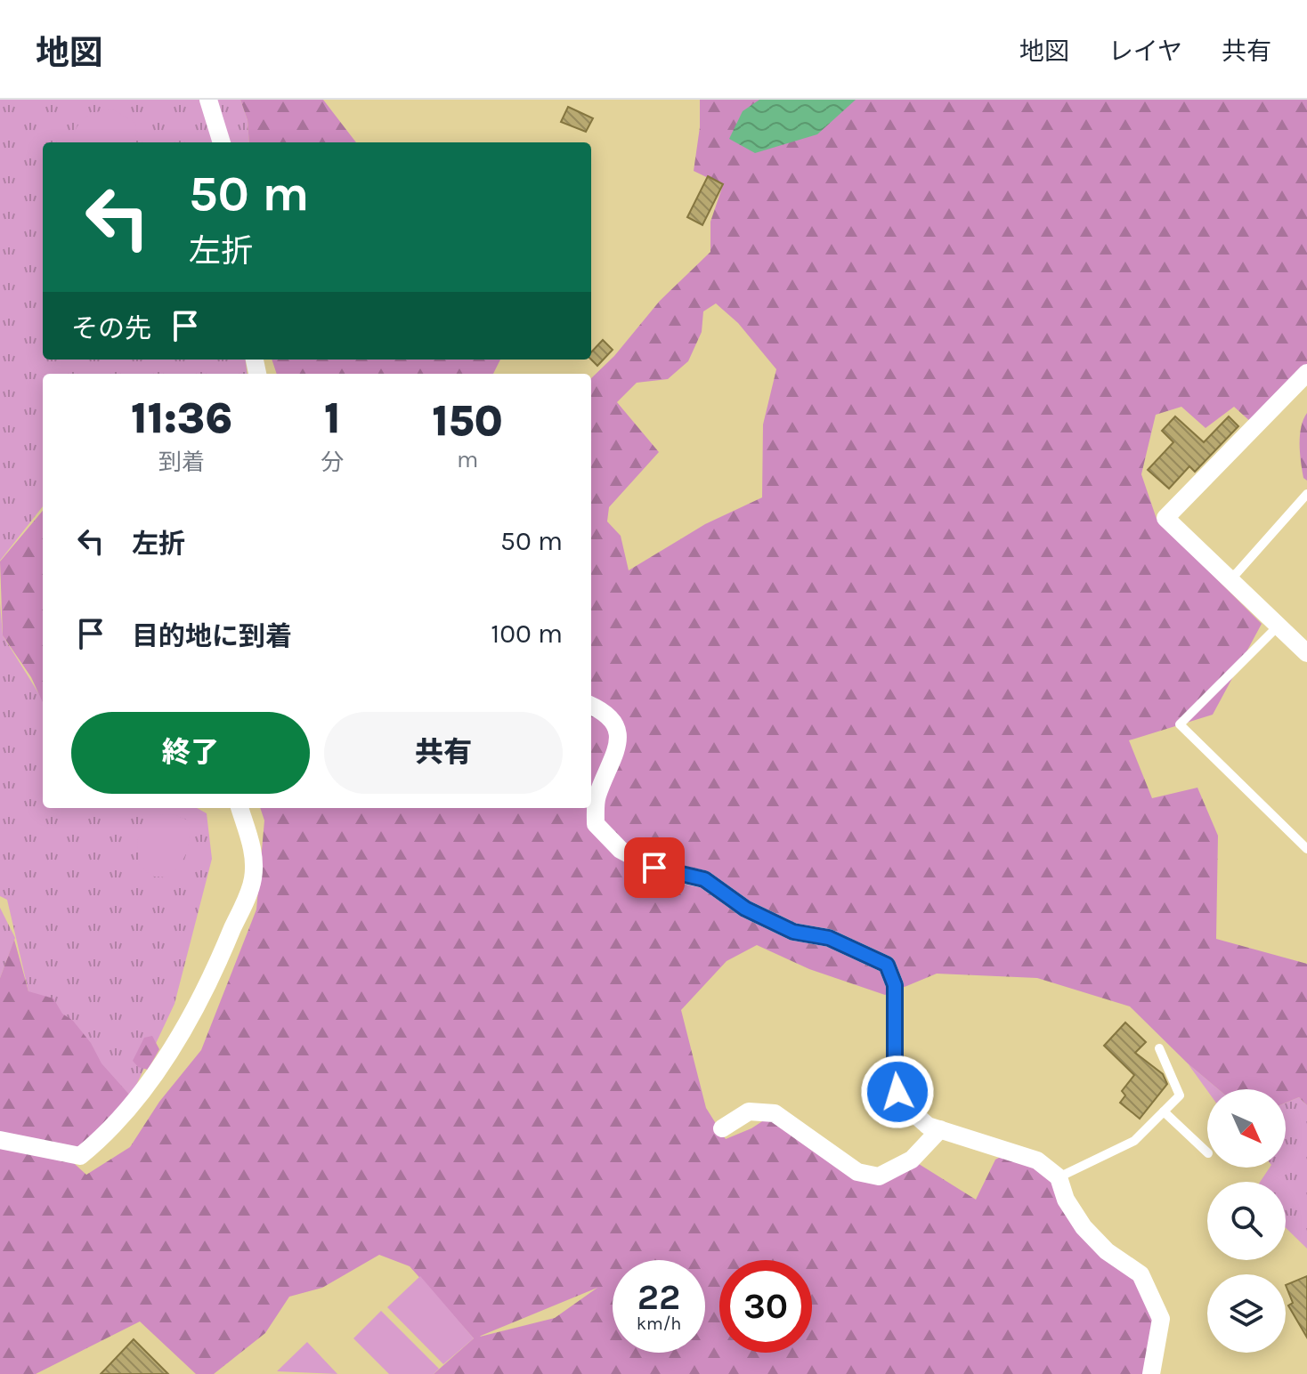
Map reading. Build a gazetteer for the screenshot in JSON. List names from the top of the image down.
{
  "north": "bottom right",
  "page": {
    "header": "地図",
    "nav": ["地図", "レイヤ", "共有"],
    "turn": ["50 m", "左折"],
    "then": "その先",
    "eta": [
      "11:36",
      "到着",
      "1",
      "分",
      "150",
      "m"
    ],
    "list": [
      {
        "name": "左折",
        "value": "50 m"
      },
      {
        "name": "目的地に到着",
        "value": "100 m"
      }
    ],
    "buttons": ["終了", "共有"],
    "speed": "22 km/h",
    "limit": "30"
  }
}
